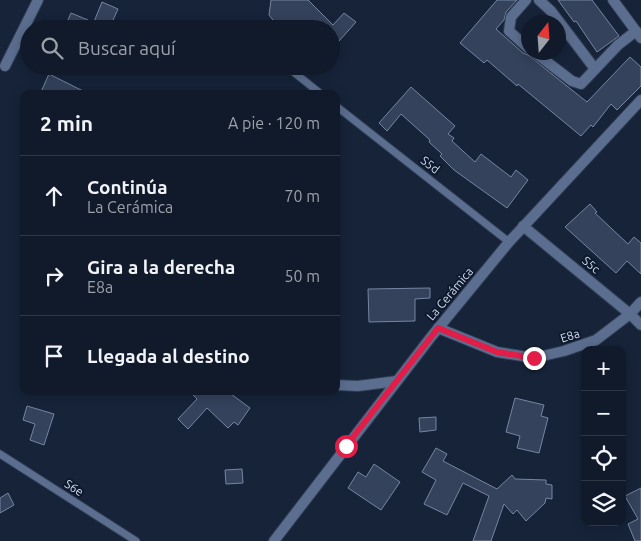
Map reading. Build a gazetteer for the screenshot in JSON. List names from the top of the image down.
{
  "streets": {
    "street": ["S5c", "La Cerámica", "E8a"],
    "lane": ["S5d", "S6e"]
  },
  "crossings": [
    ["S5d", "La Cerámica"],
    ["S5c", "La Cerámica"],
    ["S5c", "E8a"],
    ["La Cerámica", "E8a"]
  ],
  "north": "top",
  "page": {
    "search": "Buscar aquí",
    "heading": ["2 min", "A pie · 120 m"],
    "list": [
      ["Continúa", "La Cerámica", "70 m"],
      ["Gira a la derecha", "E8a", "50 m"],
      "Llegada al destino"
    ],
    "map_buttons": ["+", "−"]
  }
}
